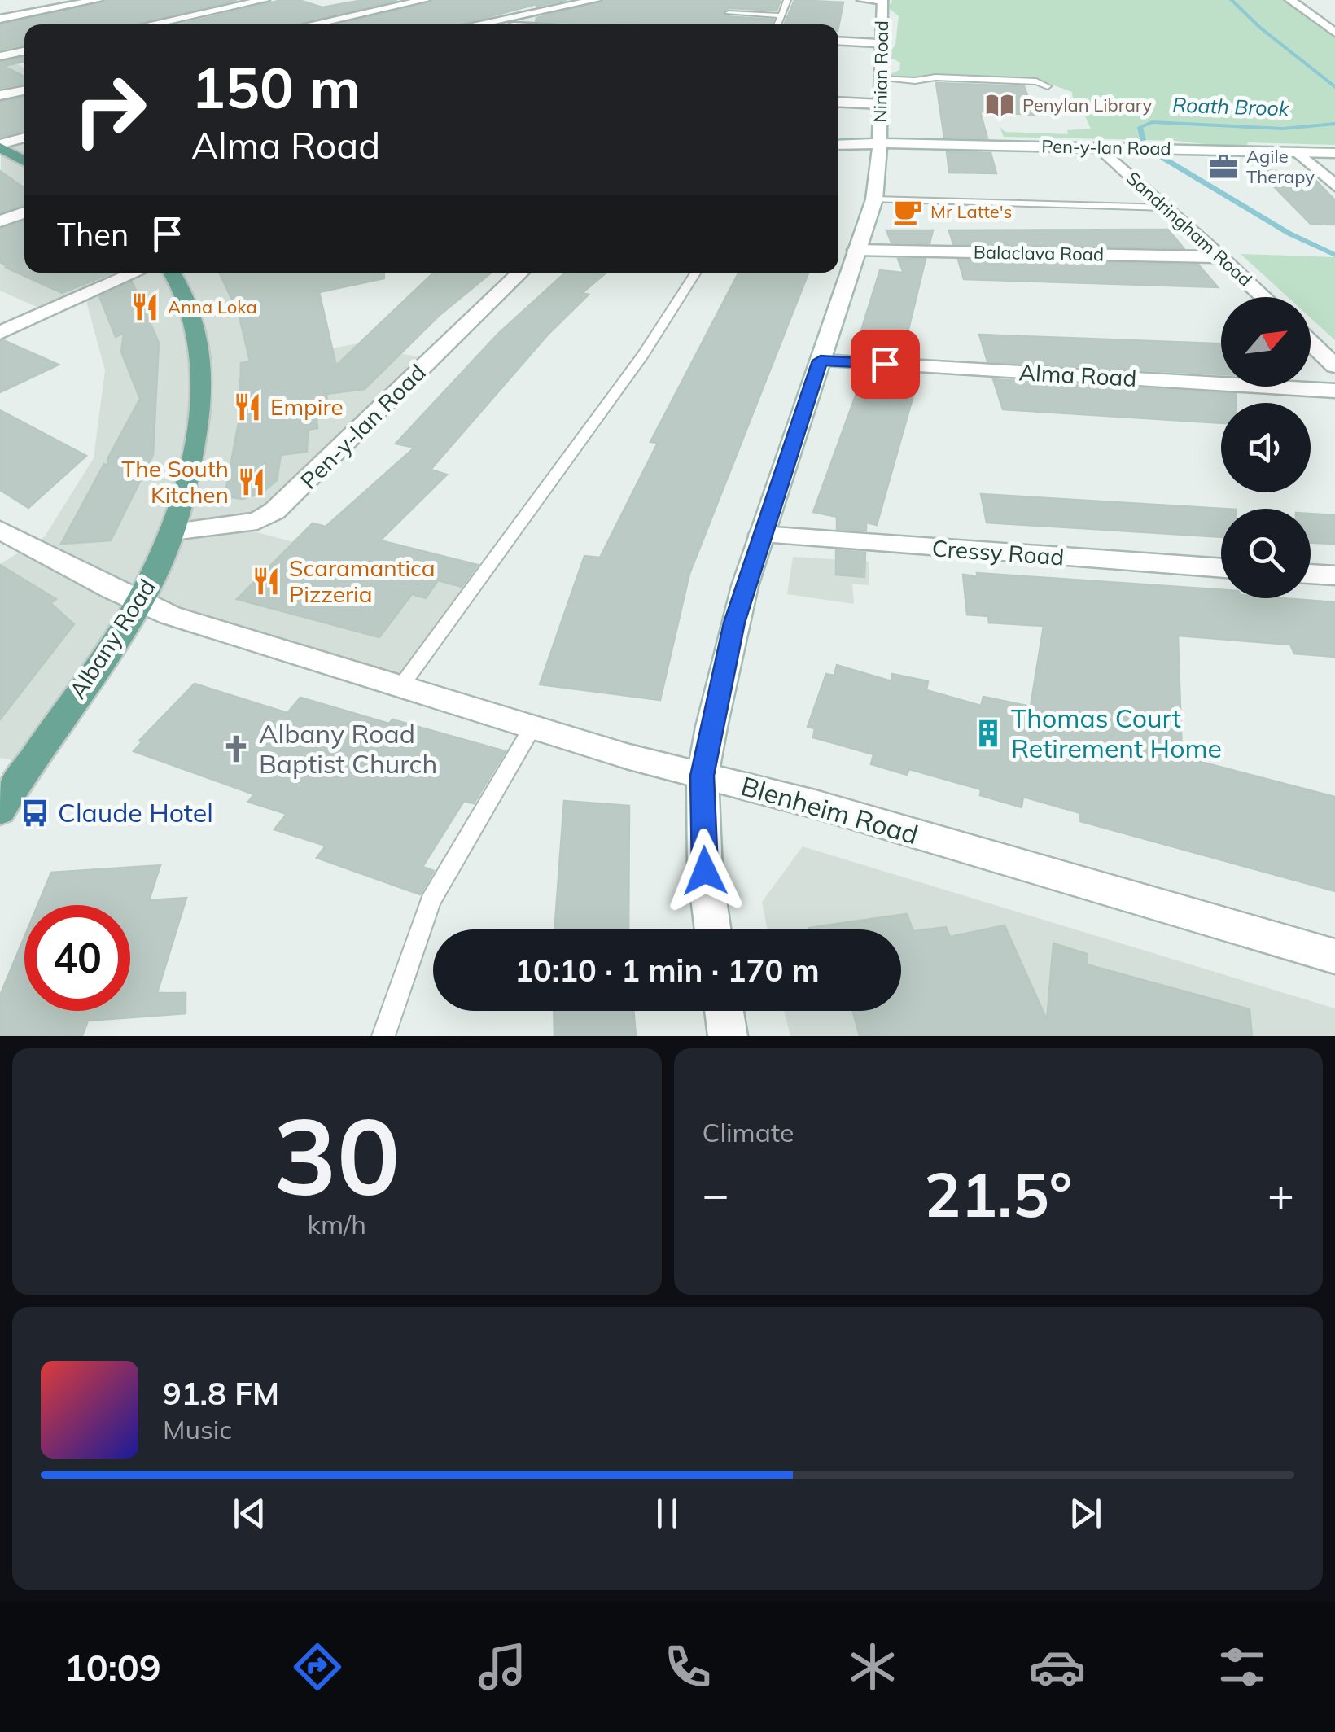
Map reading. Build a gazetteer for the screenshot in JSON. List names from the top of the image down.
{
  "streets": {
    "main road": ["Albany Road"],
    "street": [
      "Ninian Road",
      "Pen-y-lan Road",
      "Sandringham Road",
      "Balaclava Road",
      "Alma Road",
      "Cressy Road",
      "Blenheim Road"
    ]
  },
  "crossings": [
    ["Ninian Road", "Pen-y-lan Road"],
    ["Ninian Road", "Balaclava Road"],
    ["Ninian Road", "Alma Road"],
    ["Ninian Road", "Cressy Road"],
    ["Ninian Road", "Blenheim Road"],
    ["Pen-y-lan Road", "Sandringham Road"],
    ["Pen-y-lan Road", "Albany Road"],
    ["Sandringham Road", "Balaclava Road"],
    ["Albany Road", "Blenheim Road"]
  ],
  "water": ["Roath Brook"],
  "places": {
    "library": ["Penylan Library"],
    "office": ["Agile Therapy"],
    "cafe": ["Mr Latte's"],
    "restaurant": [
      "Anna Loka",
      "Empire",
      "The South Kitchen",
      "Scaramantica Pizzeria"
    ],
    "building": ["Thomas Court Retirement Home"],
    "church": ["Albany Road Baptist Church"],
    "bus stop": ["Claude Hotel"]
  },
  "north": "top right",
  "page": {
    "turn": ["150 m", "Alma Road"],
    "then": "Then",
    "limit": "40",
    "trip": "10:10 · 1 min · 170 m",
    "tile": [
      ["30", "km/h"],
      "Climate"
    ],
    "heat": ["−", "21.5°", "+"],
    "song": ["91.8 FM", "Music"],
    "tabs": "10:09"
  }
}
